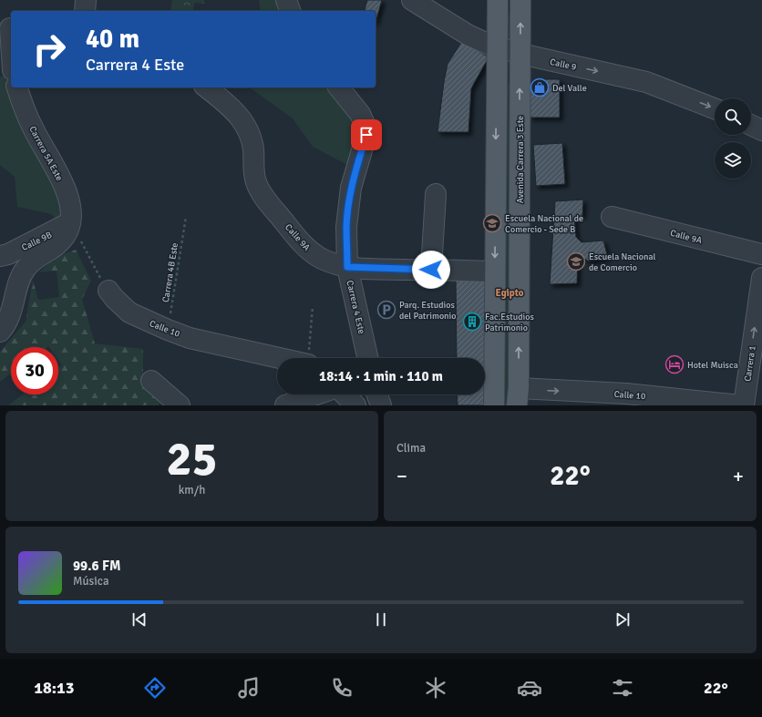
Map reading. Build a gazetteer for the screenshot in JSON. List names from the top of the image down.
{
  "streets": {
    "main road": ["Avenida Carrera 3 Este"],
    "street": [
      "Calle 9",
      "Carrera 5A Este",
      "Calle 9A",
      "Calle 9B",
      "Carrera 4 Este",
      "Calle 10",
      "Carrera 1"
    ],
    "path": ["Carrera 4B Este"]
  },
  "crossings": [
    ["Calle 9", "Avenida Carrera 3 Este"],
    ["Carrera 5A Este", "Calle 9B"],
    ["Avenida Carrera 3 Este", "Calle 10"],
    ["Calle 9A", "Carrera 4 Este"],
    ["Carrera 4B Este", "Calle 10"],
    ["Calle 10", "Carrera 1"]
  ],
  "one_way": ["Calle 9", "Carrera 1"],
  "districts": ["Egipto"],
  "places": {
    "shop": ["Del Valle"],
    "school or university": ["Escuela Nacional de Comercio - Sede B", "Escuela Nacional de Comercio"],
    "parking": ["Parq. Estudios del Patrimonio"],
    "building": ["Fac.Estudios Patrimonio"],
    "hotel": ["Hotel Muisca"]
  },
  "page": {
    "turn": ["40 m", "Carrera 4 Este"],
    "limit": "30",
    "trip": "18:14 · 1 min · 110 m",
    "tile": [
      ["25", "km/h"],
      "Clima"
    ],
    "heat": ["−", "22°", "+"],
    "song": ["99.6 FM", "Música"],
    "tabs": ["18:13", "22°"]
  }
}
